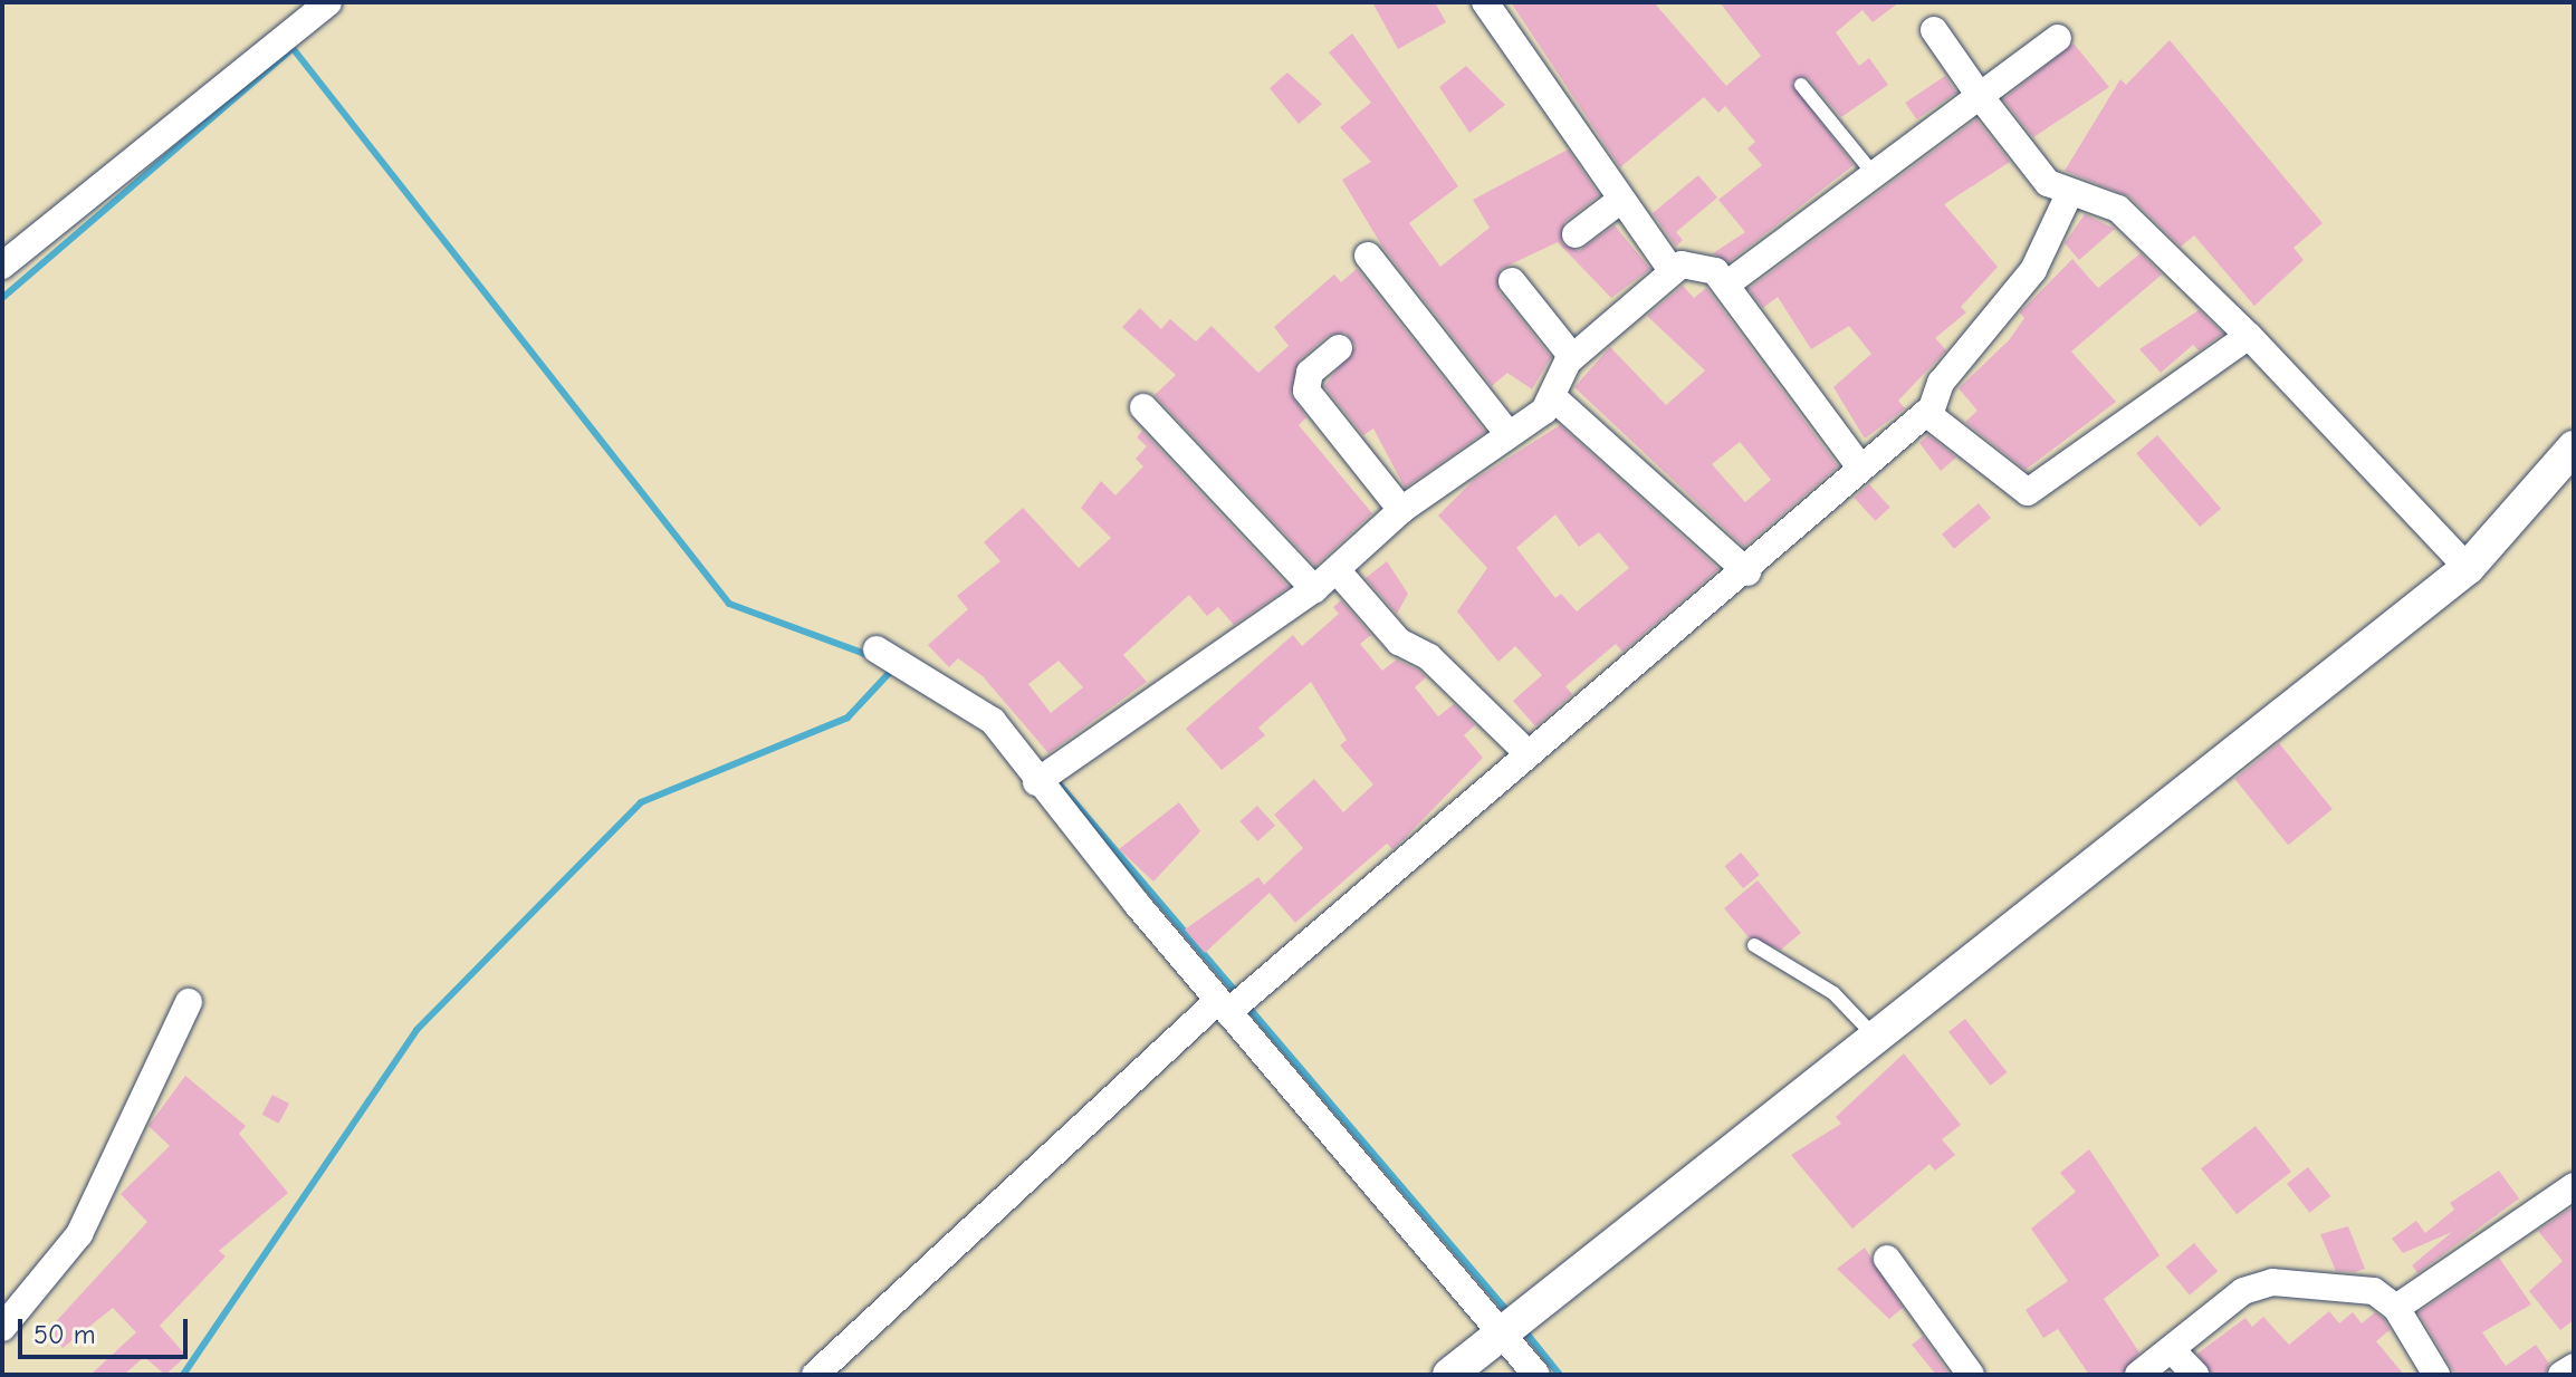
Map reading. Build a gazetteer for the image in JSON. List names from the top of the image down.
{
  "scale_bar": "50 m"
}
